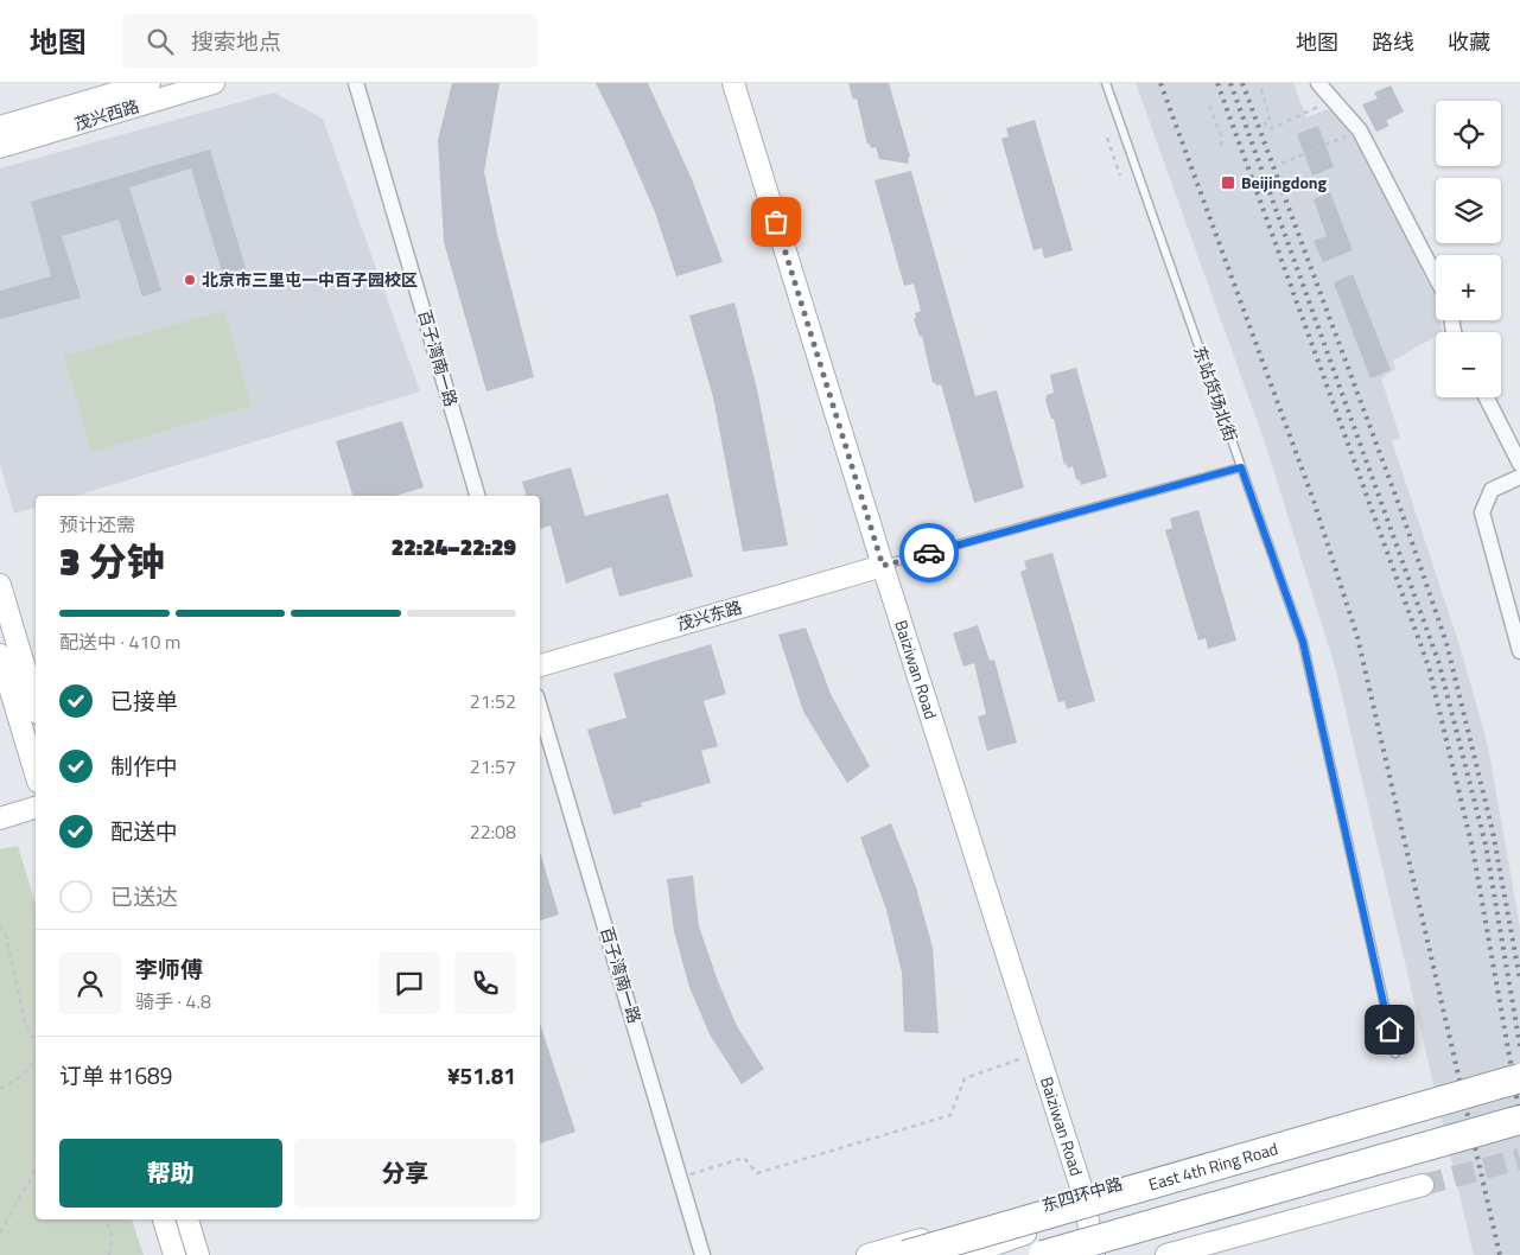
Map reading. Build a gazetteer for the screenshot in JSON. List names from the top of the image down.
{
  "streets": {
    "highway": ["East 4th Ring Road"],
    "street": [
      "茂兴西路",
      "百子湾南一路",
      "茂兴东路",
      "Baiziwan Road",
      "东四环中路"
    ],
    "lane": ["东站货场北街"]
  },
  "crossings": [
    ["茂兴东路", "Baiziwan Road"],
    ["Baiziwan Road", "东四环中路"]
  ],
  "places": {
    "transit": ["Beijingdong"],
    "other": ["北京市三里屯一中百子园校区"]
  },
  "page": {
    "header": "地图",
    "search": "搜索地点",
    "nav": ["地图", "路线", "收藏"],
    "map_buttons": ["+", "−"],
    "heading": ["3 分钟", "预计还需", "22:24–22:29"],
    "panel": [
      "李师傅",
      "骑手 · 4.8",
      "订单 #1689",
      "¥51.81"
    ],
    "bar": "配送中 · 410 m",
    "list": [
      ["已接单", "21:52"],
      ["制作中", "21:57"],
      ["配送中", "22:08"],
      "已送达"
    ],
    "buttons": ["帮助", "分享"]
  }
}
